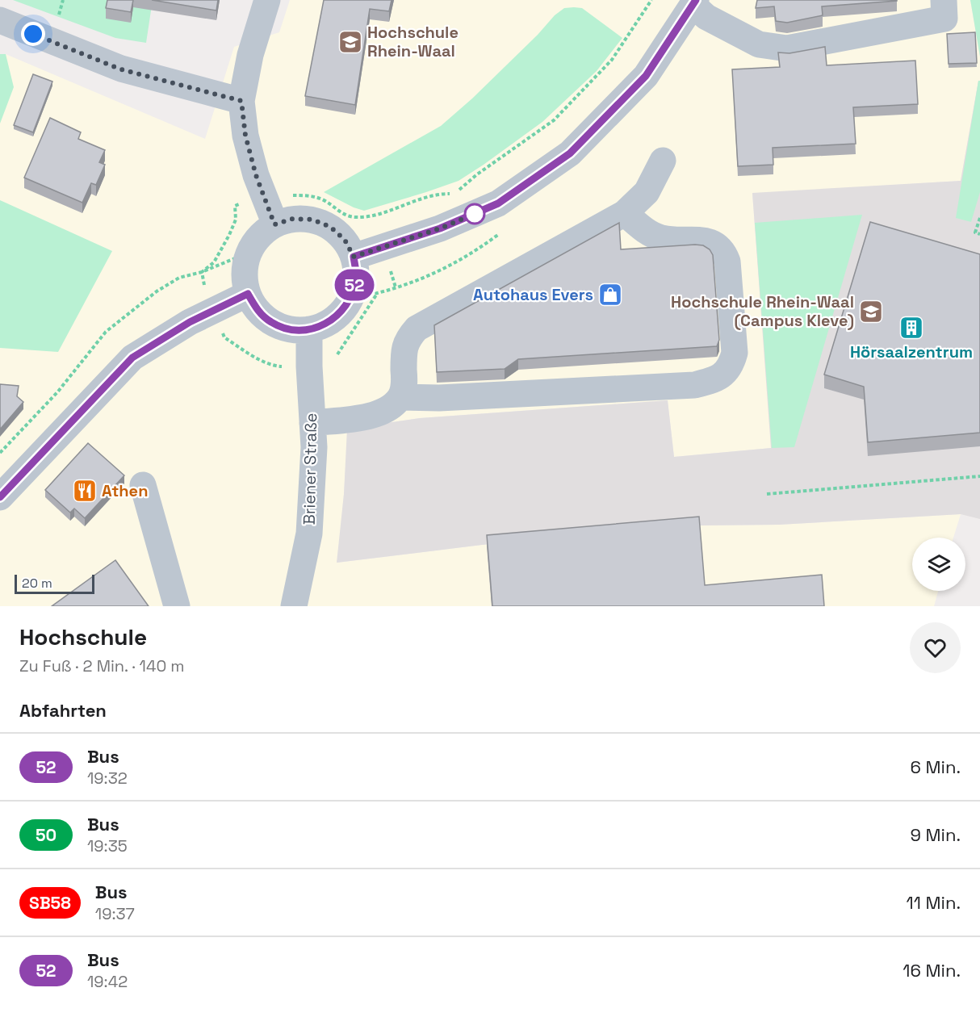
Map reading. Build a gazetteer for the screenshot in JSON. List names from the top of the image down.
{
  "streets": {
    "street": ["Briener Straße"]
  },
  "places": {
    "school or university": ["Hochschule Rhein-Waal", "Hochschule Rhein-Waal (Campus Kleve)"],
    "shop": ["Autohaus Evers"],
    "building": ["Hörsaalzentrum"],
    "restaurant": ["Athen"]
  },
  "lines": ["bus line 52"],
  "scale_bar": "20 m",
  "page": {
    "on_map": "52",
    "scale": "20 m",
    "heading": [
      ["Hochschule", "Zu Fuß · 2 Min. · 140 m"],
      "Abfahrten"
    ],
    "list": [
      {
        "mark": "52",
        "name": "Bus",
        "note": "19:32",
        "value": "6 Min."
      },
      {
        "mark": "50",
        "name": "Bus",
        "note": "19:35",
        "value": "9 Min."
      },
      {
        "mark": "SB58",
        "name": "Bus",
        "note": "19:37",
        "value": "11 Min."
      },
      {
        "mark": "52",
        "name": "Bus",
        "note": "19:42",
        "value": "16 Min."
      }
    ]
  }
}
